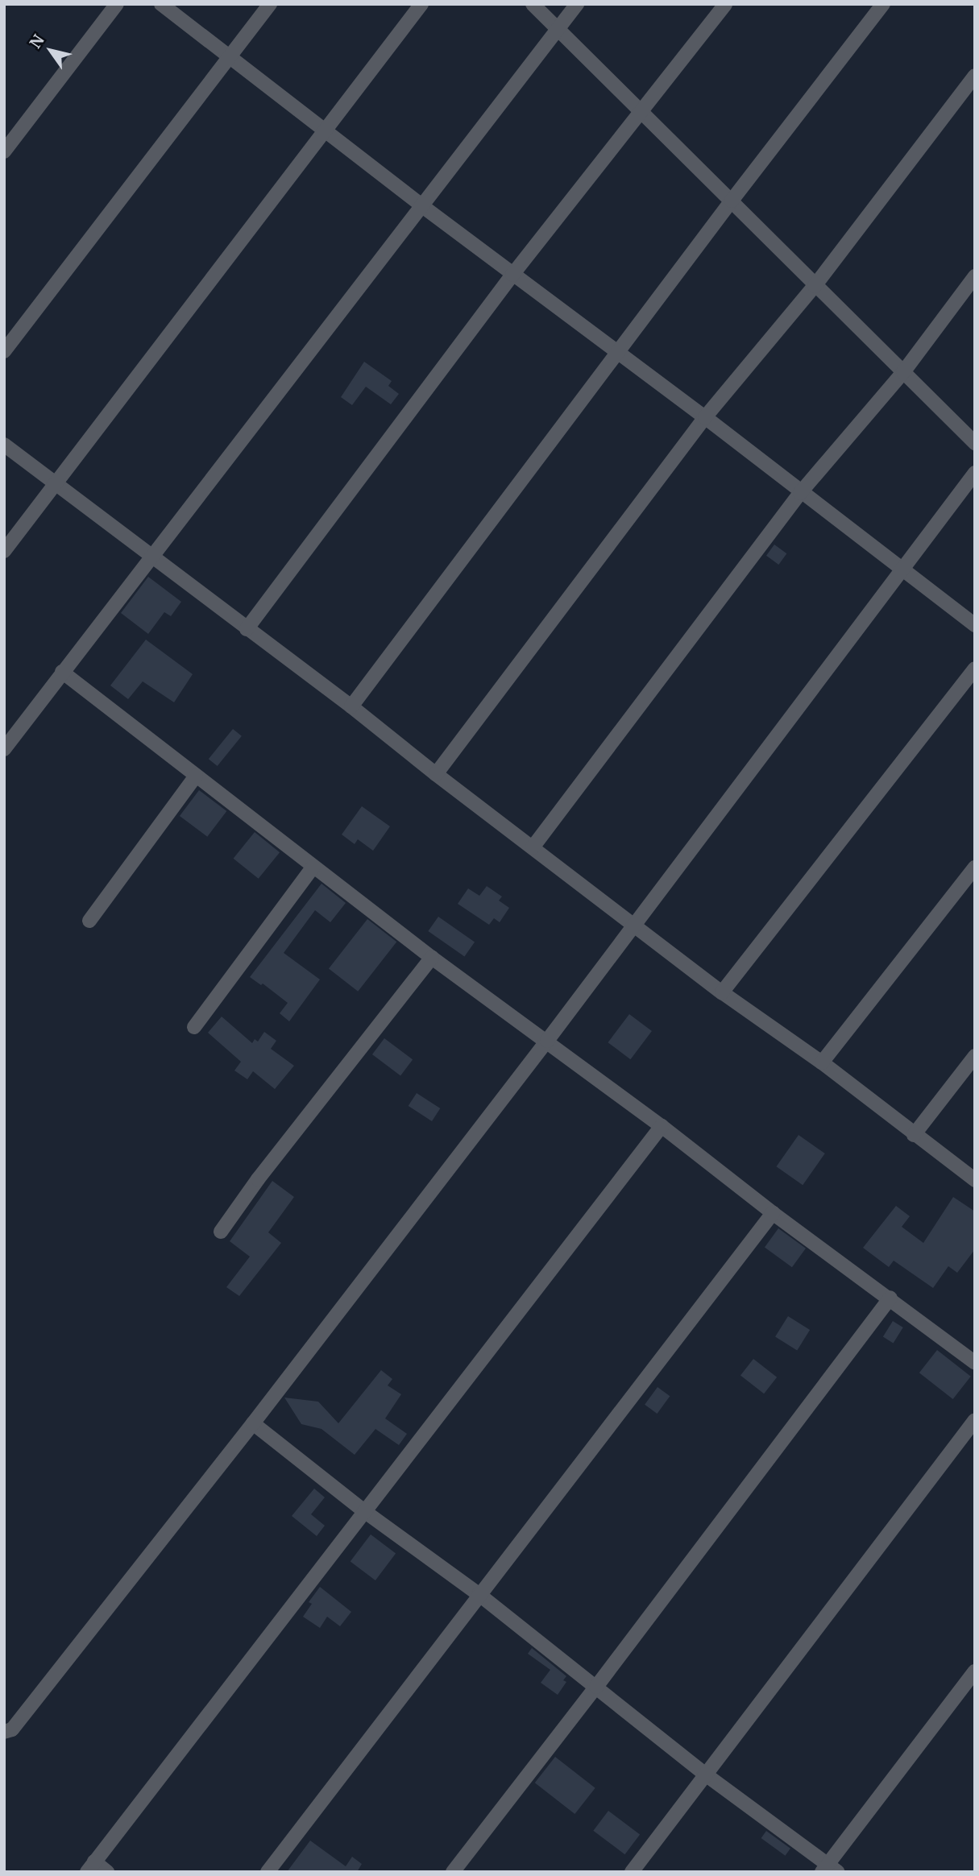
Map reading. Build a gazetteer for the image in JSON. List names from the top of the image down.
{
  "north": "top left"
}
